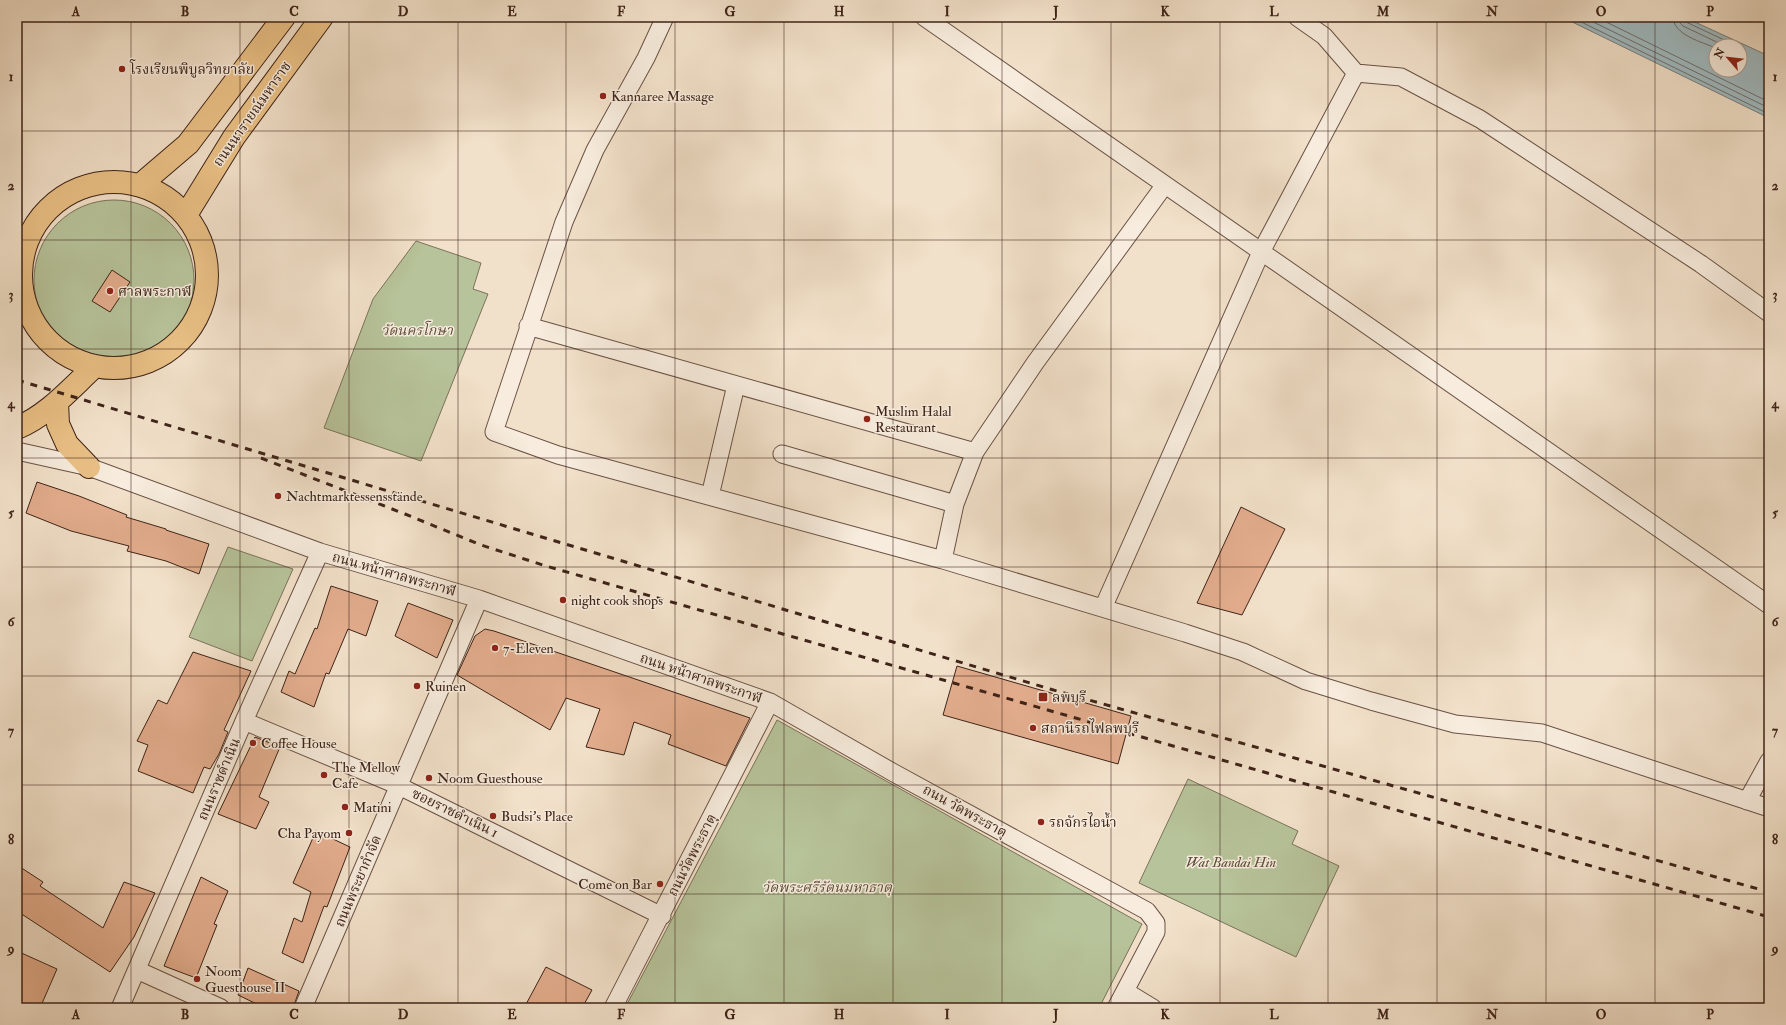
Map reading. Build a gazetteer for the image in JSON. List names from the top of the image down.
{
  "streets": {
    "main road": ["ถนนนารายณ์มหาราช"],
    "street": [
      "ถนน หน้าศาลพระกาฬ",
      "ถนนราชดำเนิน",
      "ถนน วัดพระธาตุ",
      "ซอยราชดำเนิน 1",
      "ถนนวัดพระธาตุ",
      "ถนนพระยากำจัด"
    ]
  },
  "crossings": [
    ["ถนน หน้าศาลพระกาฬ", "ถนนราชดำเนิน"],
    ["ถนน หน้าศาลพระกาฬ", "ถนน วัดพระธาตุ"],
    ["ถนน หน้าศาลพระกาฬ", "ถนนวัดพระธาตุ"],
    ["ถนน หน้าศาลพระกาฬ", "ถนนพระยากำจัด"],
    ["ถนนราชดำเนิน", "ซอยราชดำเนิน 1"],
    ["ถนน วัดพระธาตุ", "ถนนวัดพระธาตุ"],
    ["ซอยราชดำเนิน 1", "ถนนวัดพระธาตุ"],
    ["ซอยราชดำเนิน 1", "ถนนพระยากำจัด"]
  ],
  "parks": ["วัดนครโกษา", "Wat Bandai Hin", "วัดพระศรีรัตนมหาธาตุ"],
  "places": {
    "other": [
      "โรงเรียนพิบูลวิทยาลัย",
      "Kannaree Massage",
      "ศาลพระกาฬ",
      "Muslim Halal Restaurant",
      "Nachtmarktessensstände",
      "night cook shops",
      "7-Eleven",
      "Ruinen",
      "สถานีรถไฟลพบุรี",
      "Coffee House",
      "The Mellow Cafe",
      "Noom Guesthouse",
      "Matini",
      "Budsi's Place",
      "รถจักรไอน้ำ",
      "Cha Payom",
      "Come on Bar",
      "Noom Guesthouse II"
    ],
    "transit": ["ลพบุรี"]
  },
  "north": "top left",
  "grid": {
    "columns": [
      "A",
      "B",
      "C",
      "D",
      "E",
      "F",
      "G",
      "H",
      "I",
      "J",
      "K",
      "L",
      "M",
      "N",
      "O",
      "P"
    ],
    "rows": [
      "1",
      "2",
      "3",
      "4",
      "5",
      "6",
      "7",
      "8",
      "9"
    ]
  }
}
